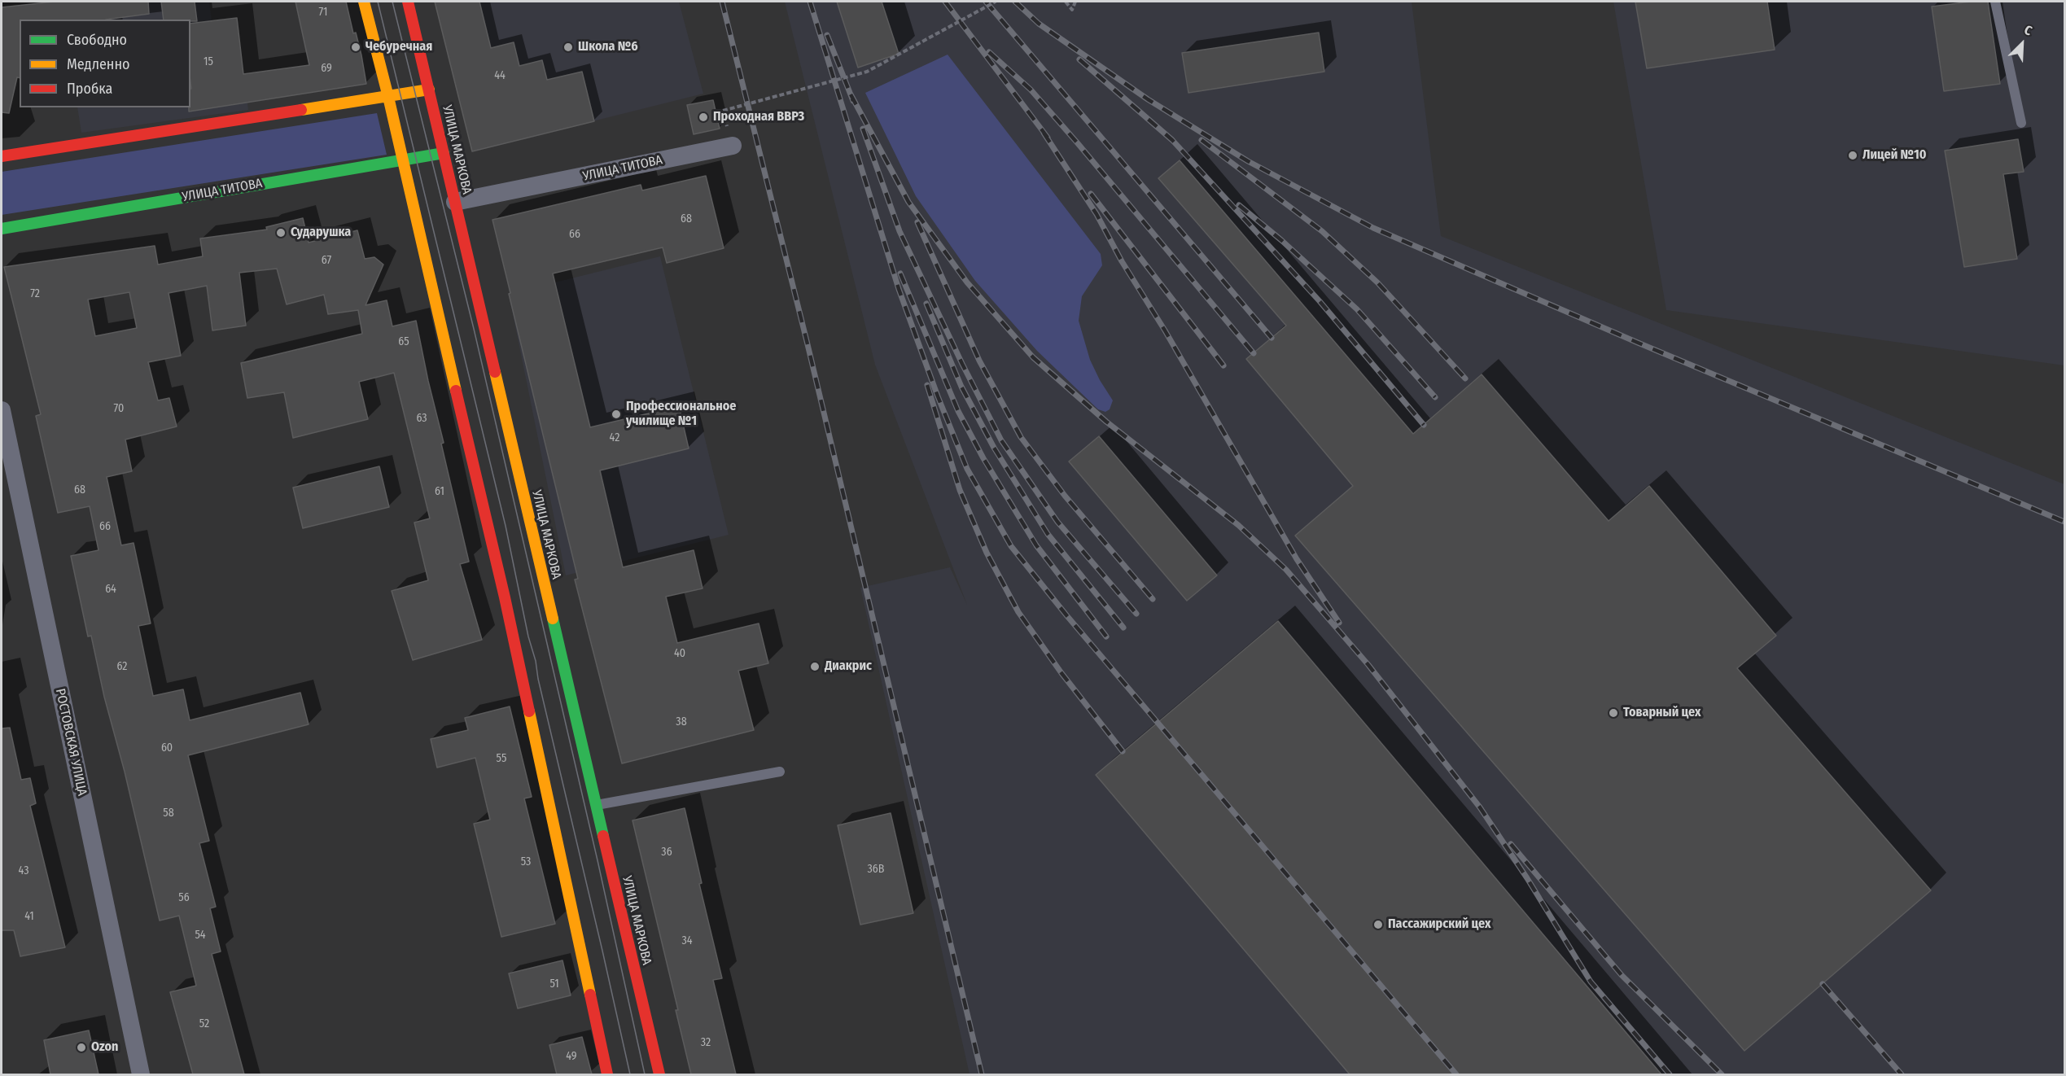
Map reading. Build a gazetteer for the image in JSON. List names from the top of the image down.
{
  "streets": {
    "main road": ["УЛИЦА МАРКОВА", "УЛИЦА ТИТОВА"],
    "street": ["РОСТОВСКАЯ УЛИЦА"]
  },
  "crossings": [
    ["УЛИЦА МАРКОВА", "УЛИЦА ТИТОВА"]
  ],
  "places": [
    "Чебуречная",
    "Школа №6",
    "Проходная ВВРЗ",
    "Лицей №10",
    "Сударушка",
    "Профессиональное училище №1",
    "Диакрис",
    "Товарный цех",
    "Пассажирский цех",
    "Ozon"
  ],
  "house_numbers": [
    "71",
    "15",
    "69",
    "44",
    "68",
    "66",
    "67",
    "72",
    "65",
    "70",
    "63",
    "42",
    "68",
    "61",
    "66",
    "64",
    "40",
    "62",
    "38",
    "60",
    "55",
    "58",
    "36",
    "53",
    "36В",
    "43",
    "56",
    "41",
    "54",
    "34",
    "51",
    "52",
    "32",
    "49"
  ],
  "legend": ["Свободно", "Медленно", "Пробка"],
  "north": "top right"
}
